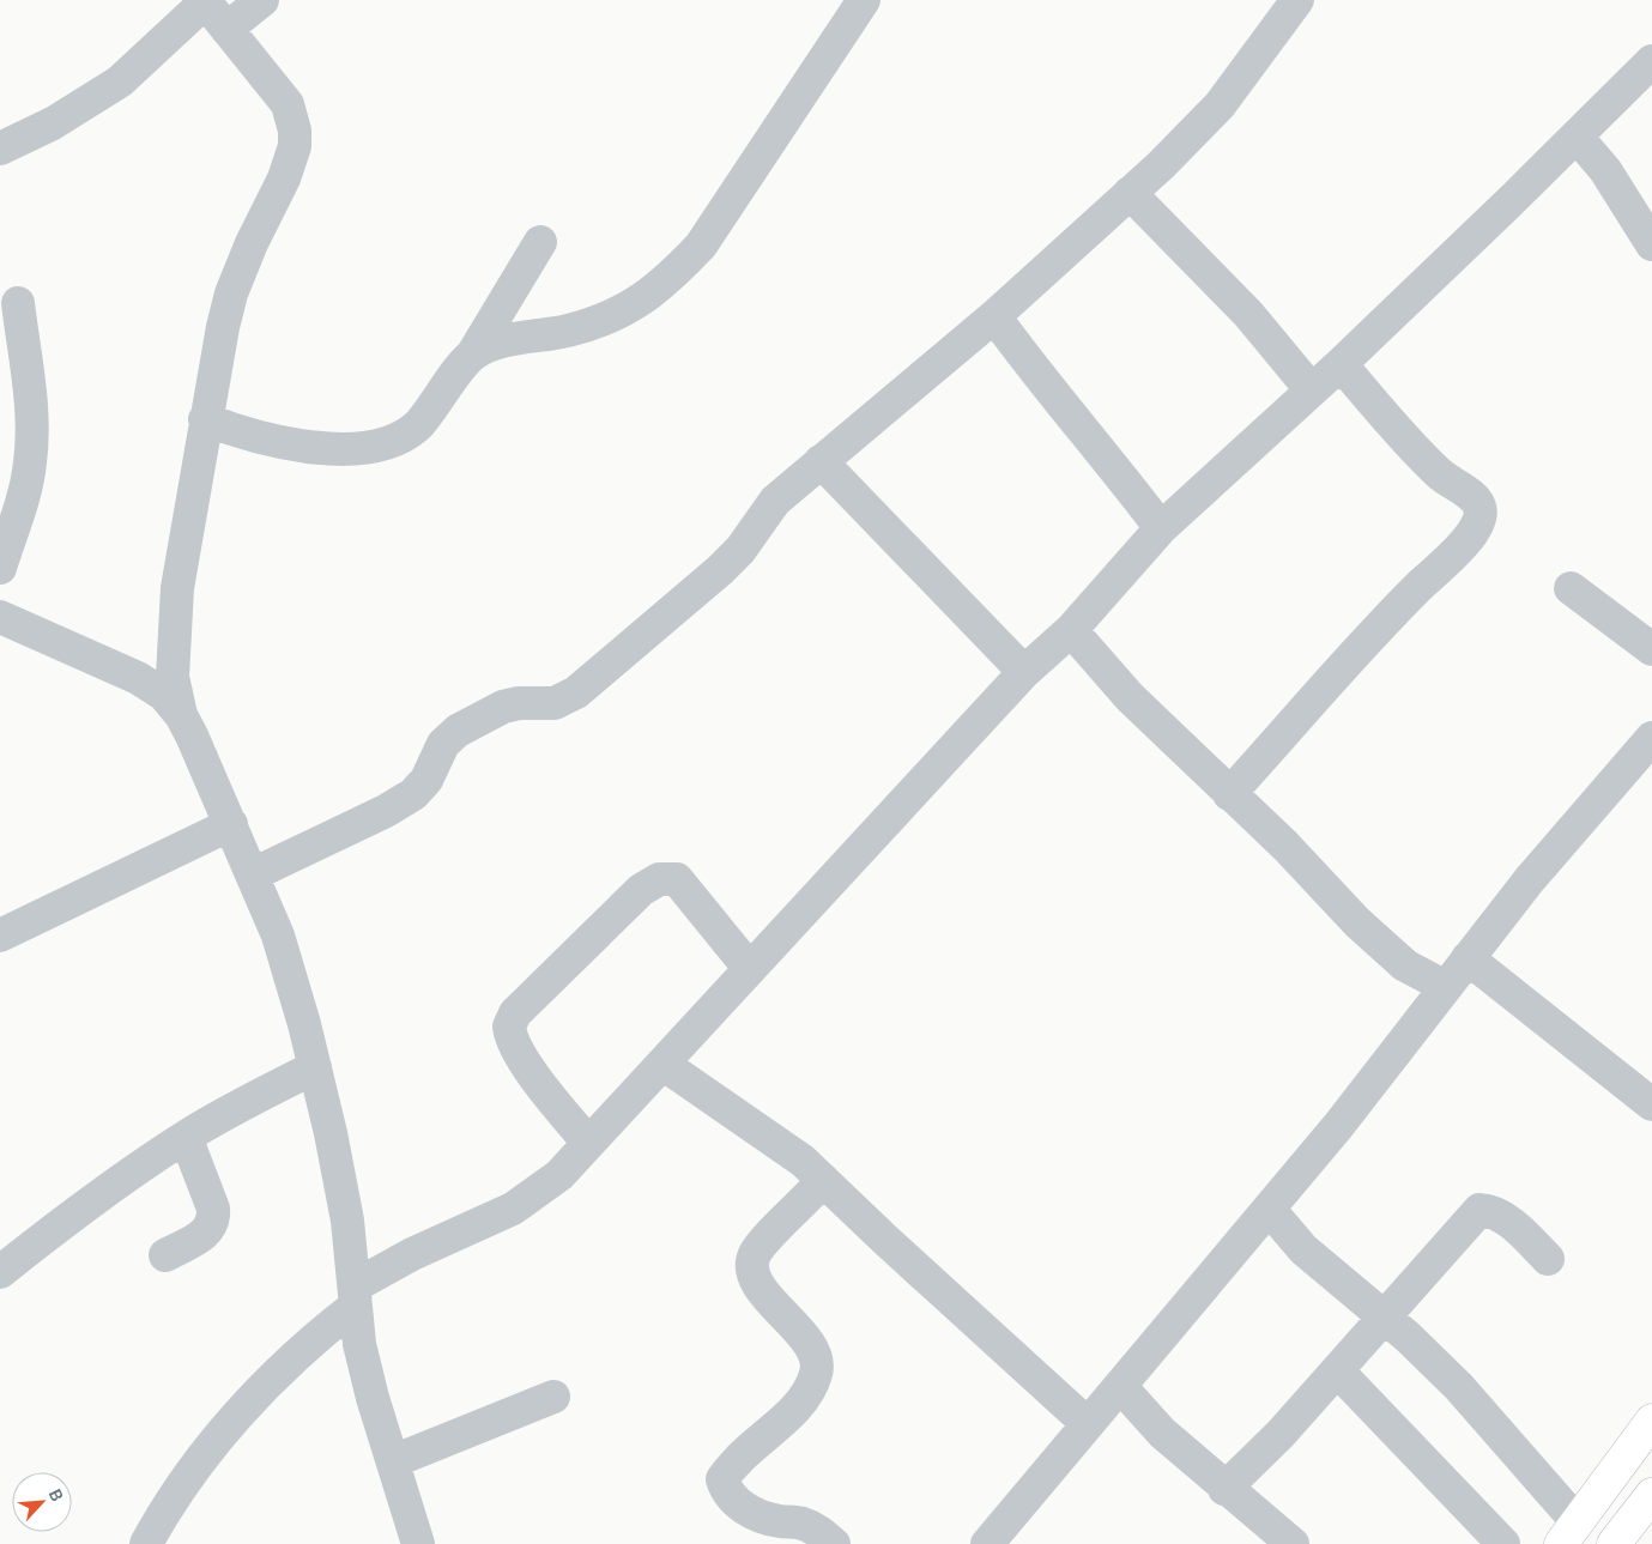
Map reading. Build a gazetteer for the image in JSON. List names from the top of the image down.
{
  "north": "top right"
}
